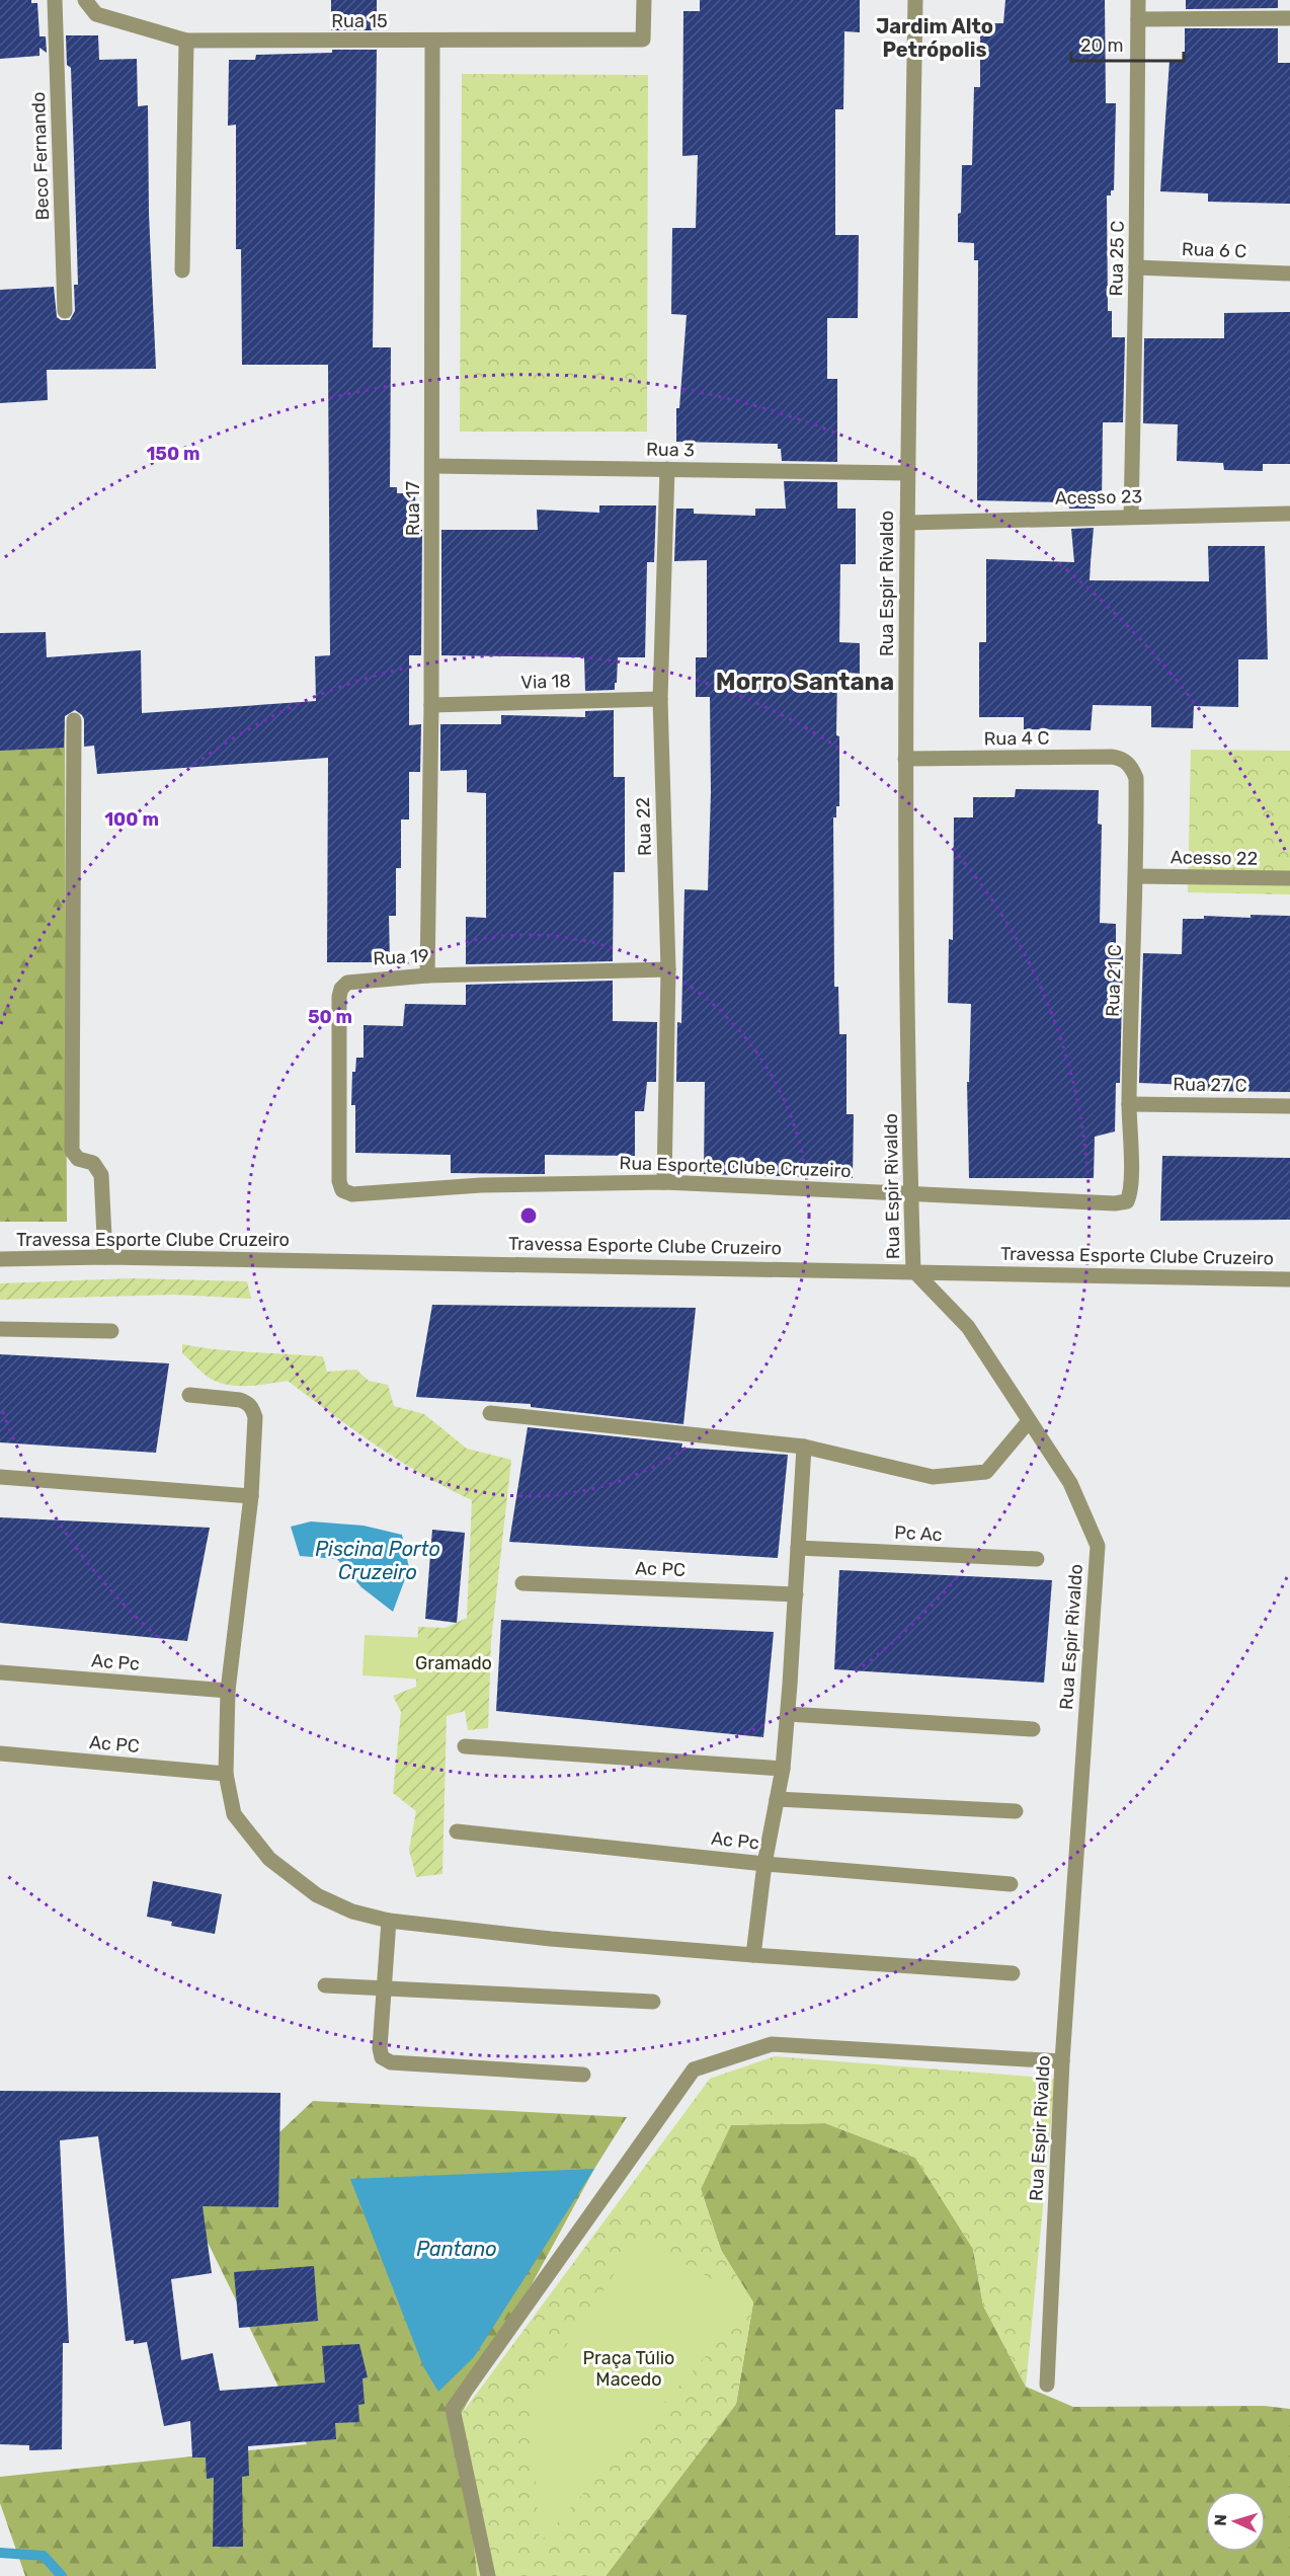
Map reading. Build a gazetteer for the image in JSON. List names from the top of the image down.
{
  "streets": {
    "street": [
      "Rua 15",
      "Beco Fernando",
      "Rua 6 C",
      "Rua 25 C",
      "Rua 3",
      "Acesso 23",
      "Rua 17",
      "Rua Espir Rivaldo",
      "Via 18",
      "Rua 4 C",
      "Rua 22",
      "Acesso 22",
      "Rua 19",
      "Rua 21 C",
      "Rua 27 C",
      "Rua Esporte Clube Cruzeiro",
      "Travessa Esporte Clube Cruzeiro",
      "Pc Ac",
      "Ac PC",
      "Ac Pc"
    ]
  },
  "crossings": [
    ["Rua 15", "Rua 17"],
    ["Rua 6 C", "Rua 25 C"],
    ["Rua 25 C", "Acesso 23"],
    ["Rua 3", "Rua 17"],
    ["Rua 3", "Rua Espir Rivaldo"],
    ["Rua 3", "Rua 22"],
    ["Acesso 23", "Rua Espir Rivaldo"],
    ["Rua 17", "Via 18"],
    ["Rua 17", "Rua 19"],
    ["Rua Espir Rivaldo", "Rua 4 C"],
    ["Rua Espir Rivaldo", "Rua Esporte Clube Cruzeiro"],
    ["Rua Espir Rivaldo", "Travessa Esporte Clube Cruzeiro"],
    ["Via 18", "Rua 22"],
    ["Rua 4 C", "Rua 21 C"],
    ["Rua 22", "Rua 19"],
    ["Rua 22", "Rua Esporte Clube Cruzeiro"],
    ["Acesso 22", "Rua 21 C"],
    ["Rua 19", "Rua Esporte Clube Cruzeiro"],
    ["Rua 21 C", "Rua 27 C"],
    ["Rua 21 C", "Rua Esporte Clube Cruzeiro"]
  ],
  "districts": ["Jardim Alto Petrópolis", "Morro Santana"],
  "water": ["Piscina Porto Cruzeiro", "Pantano"],
  "parks": ["Gramado", "Praça Túlio Macedo"],
  "scale_bar": "20 m",
  "north": "left",
  "rings": ["150 m", "100 m", "50 m"]
}
